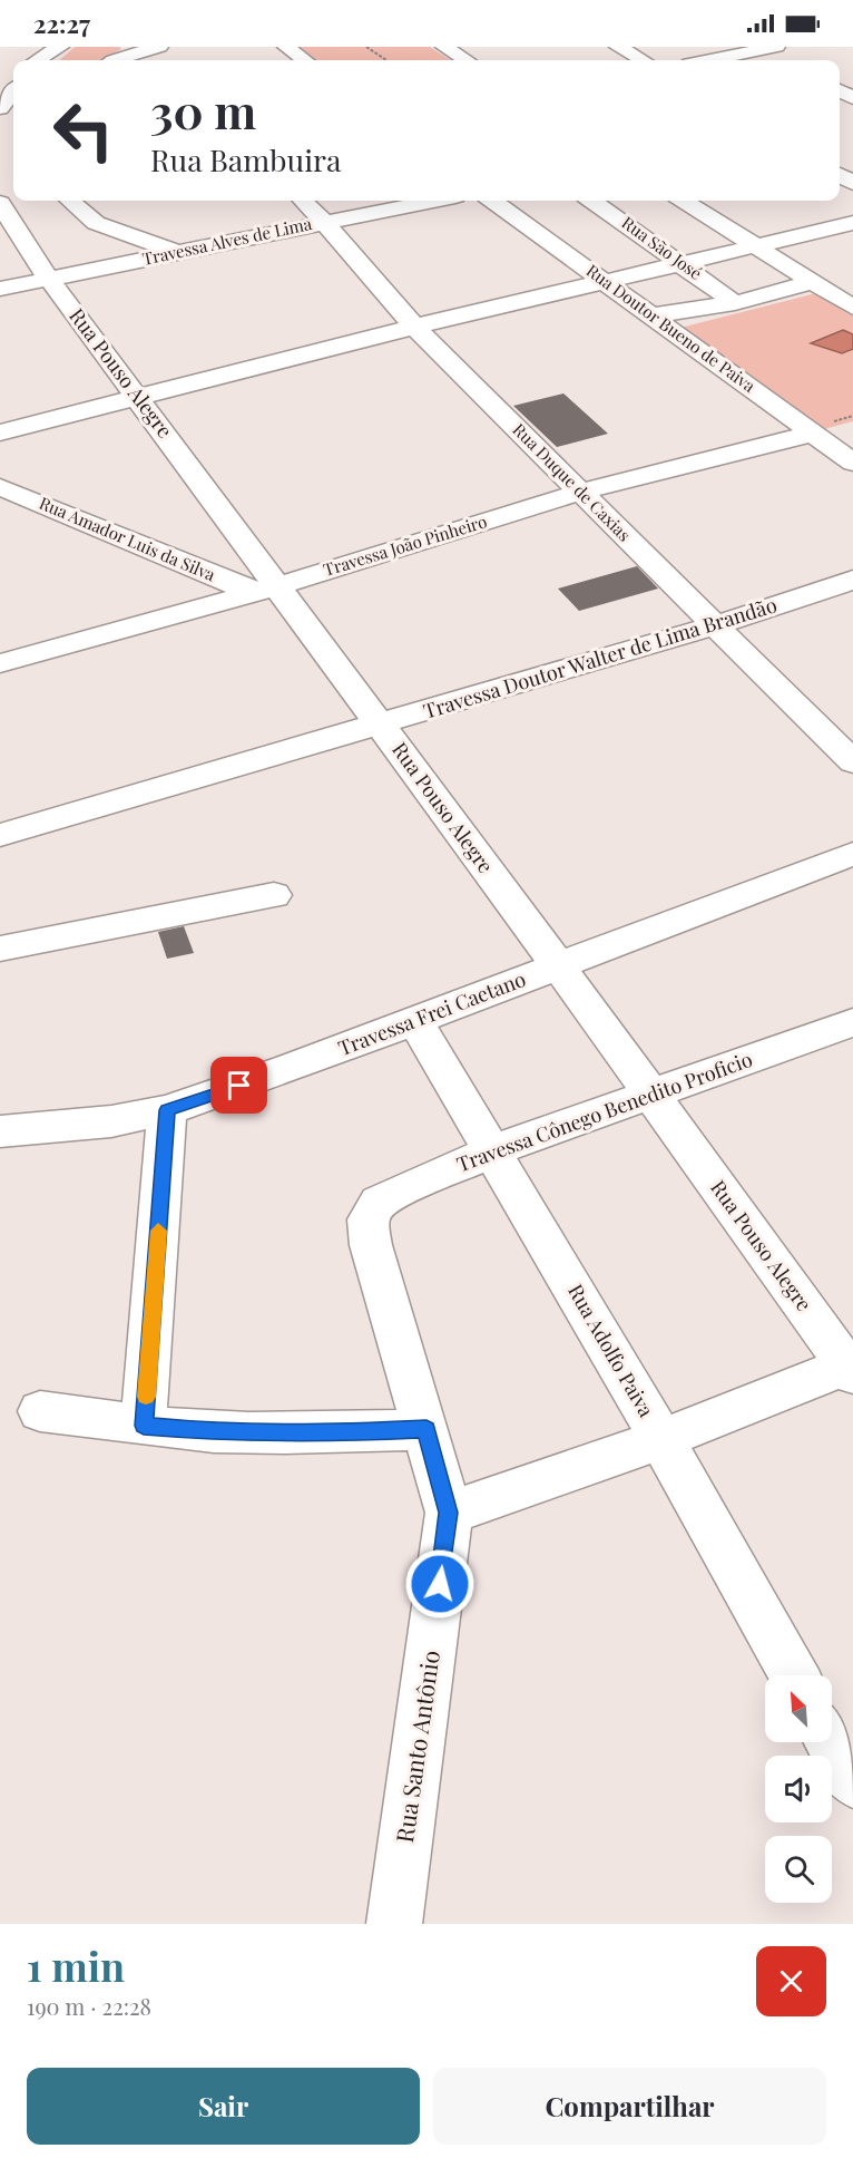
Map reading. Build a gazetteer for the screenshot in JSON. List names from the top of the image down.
{
  "streets": {
    "street": [
      "Travessa Alves de Lima",
      "Rua São José",
      "Rua Doutor Bueno de Paiva",
      "Rua Pouso Alegre",
      "Rua Duque de Caxias",
      "Rua Amador Luis da Silva",
      "Travessa João Pinheiro",
      "Travessa Doutor Walter de Lima Brandão",
      "Travessa Frei Caetano",
      "Travessa Cônego Benedito Proficio",
      "Rua Adolfo Paiva",
      "Rua Santo Antônio"
    ]
  },
  "crossings": [
    ["Travessa Alves de Lima", "Rua Pouso Alegre"],
    ["Travessa Alves de Lima", "Rua Duque de Caxias"],
    ["Rua Doutor Bueno de Paiva", "Travessa João Pinheiro"],
    ["Rua Pouso Alegre", "Rua Amador Luis da Silva"],
    ["Rua Pouso Alegre", "Travessa João Pinheiro"],
    ["Rua Pouso Alegre", "Travessa Doutor Walter de Lima Brandão"],
    ["Rua Pouso Alegre", "Travessa Frei Caetano"],
    ["Rua Pouso Alegre", "Travessa Cônego Benedito Proficio"],
    ["Rua Duque de Caxias", "Travessa João Pinheiro"],
    ["Rua Duque de Caxias", "Travessa Doutor Walter de Lima Brandão"],
    ["Rua Amador Luis da Silva", "Travessa João Pinheiro"],
    ["Travessa Frei Caetano", "Rua Adolfo Paiva"],
    ["Travessa Cônego Benedito Proficio", "Rua Adolfo Paiva"],
    ["Travessa Cônego Benedito Proficio", "Rua Santo Antônio"]
  ],
  "north": "top left",
  "page": {
    "status": "22:27",
    "turn": ["30 m", "Rua Bambuira"],
    "heading": ["1 min", "190 m · 22:28"],
    "buttons": ["Sair", "Compartilhar"]
  }
}
